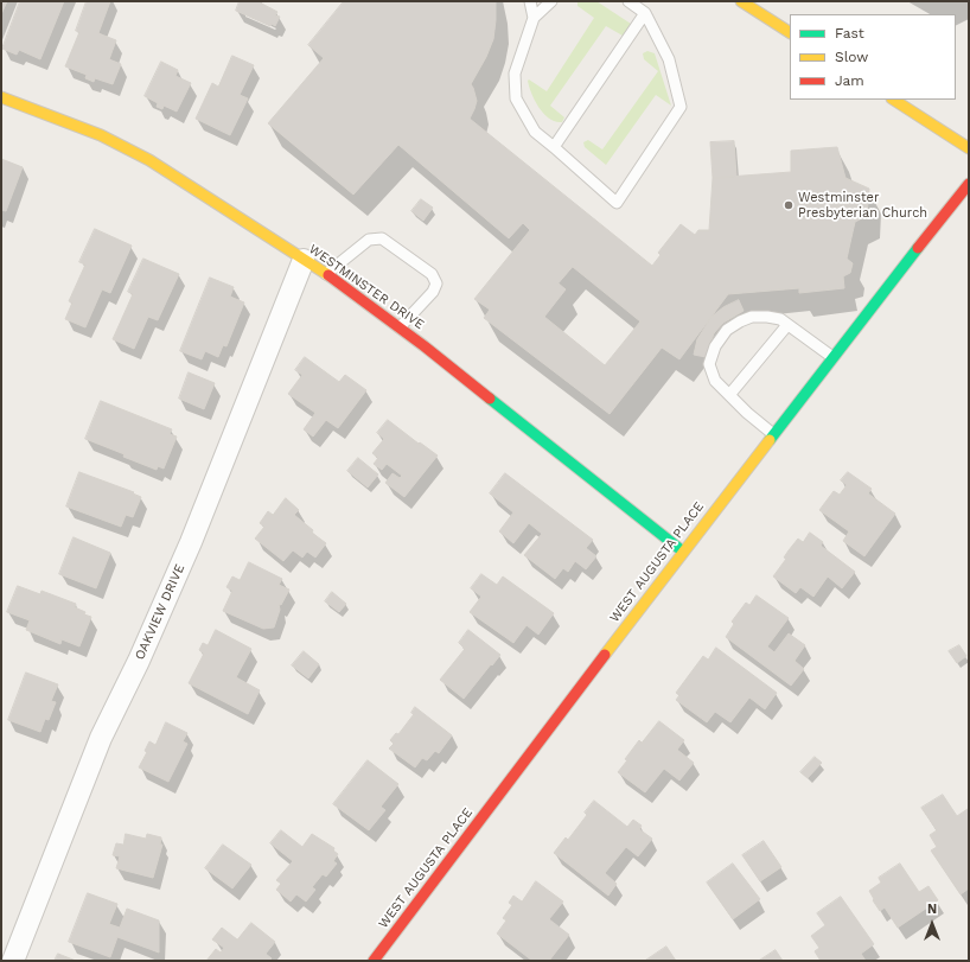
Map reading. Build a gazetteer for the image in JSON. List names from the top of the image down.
{
  "streets": {
    "street": ["WESTMINSTER DRIVE", "WEST AUGUSTA PLACE", "OAKVIEW DRIVE"]
  },
  "crossings": [
    ["WESTMINSTER DRIVE", "WEST AUGUSTA PLACE"],
    ["WESTMINSTER DRIVE", "OAKVIEW DRIVE"]
  ],
  "places": ["Westminster Presbyterian Church"],
  "legend": ["Fast", "Slow", "Jam"],
  "north": "top"
}
